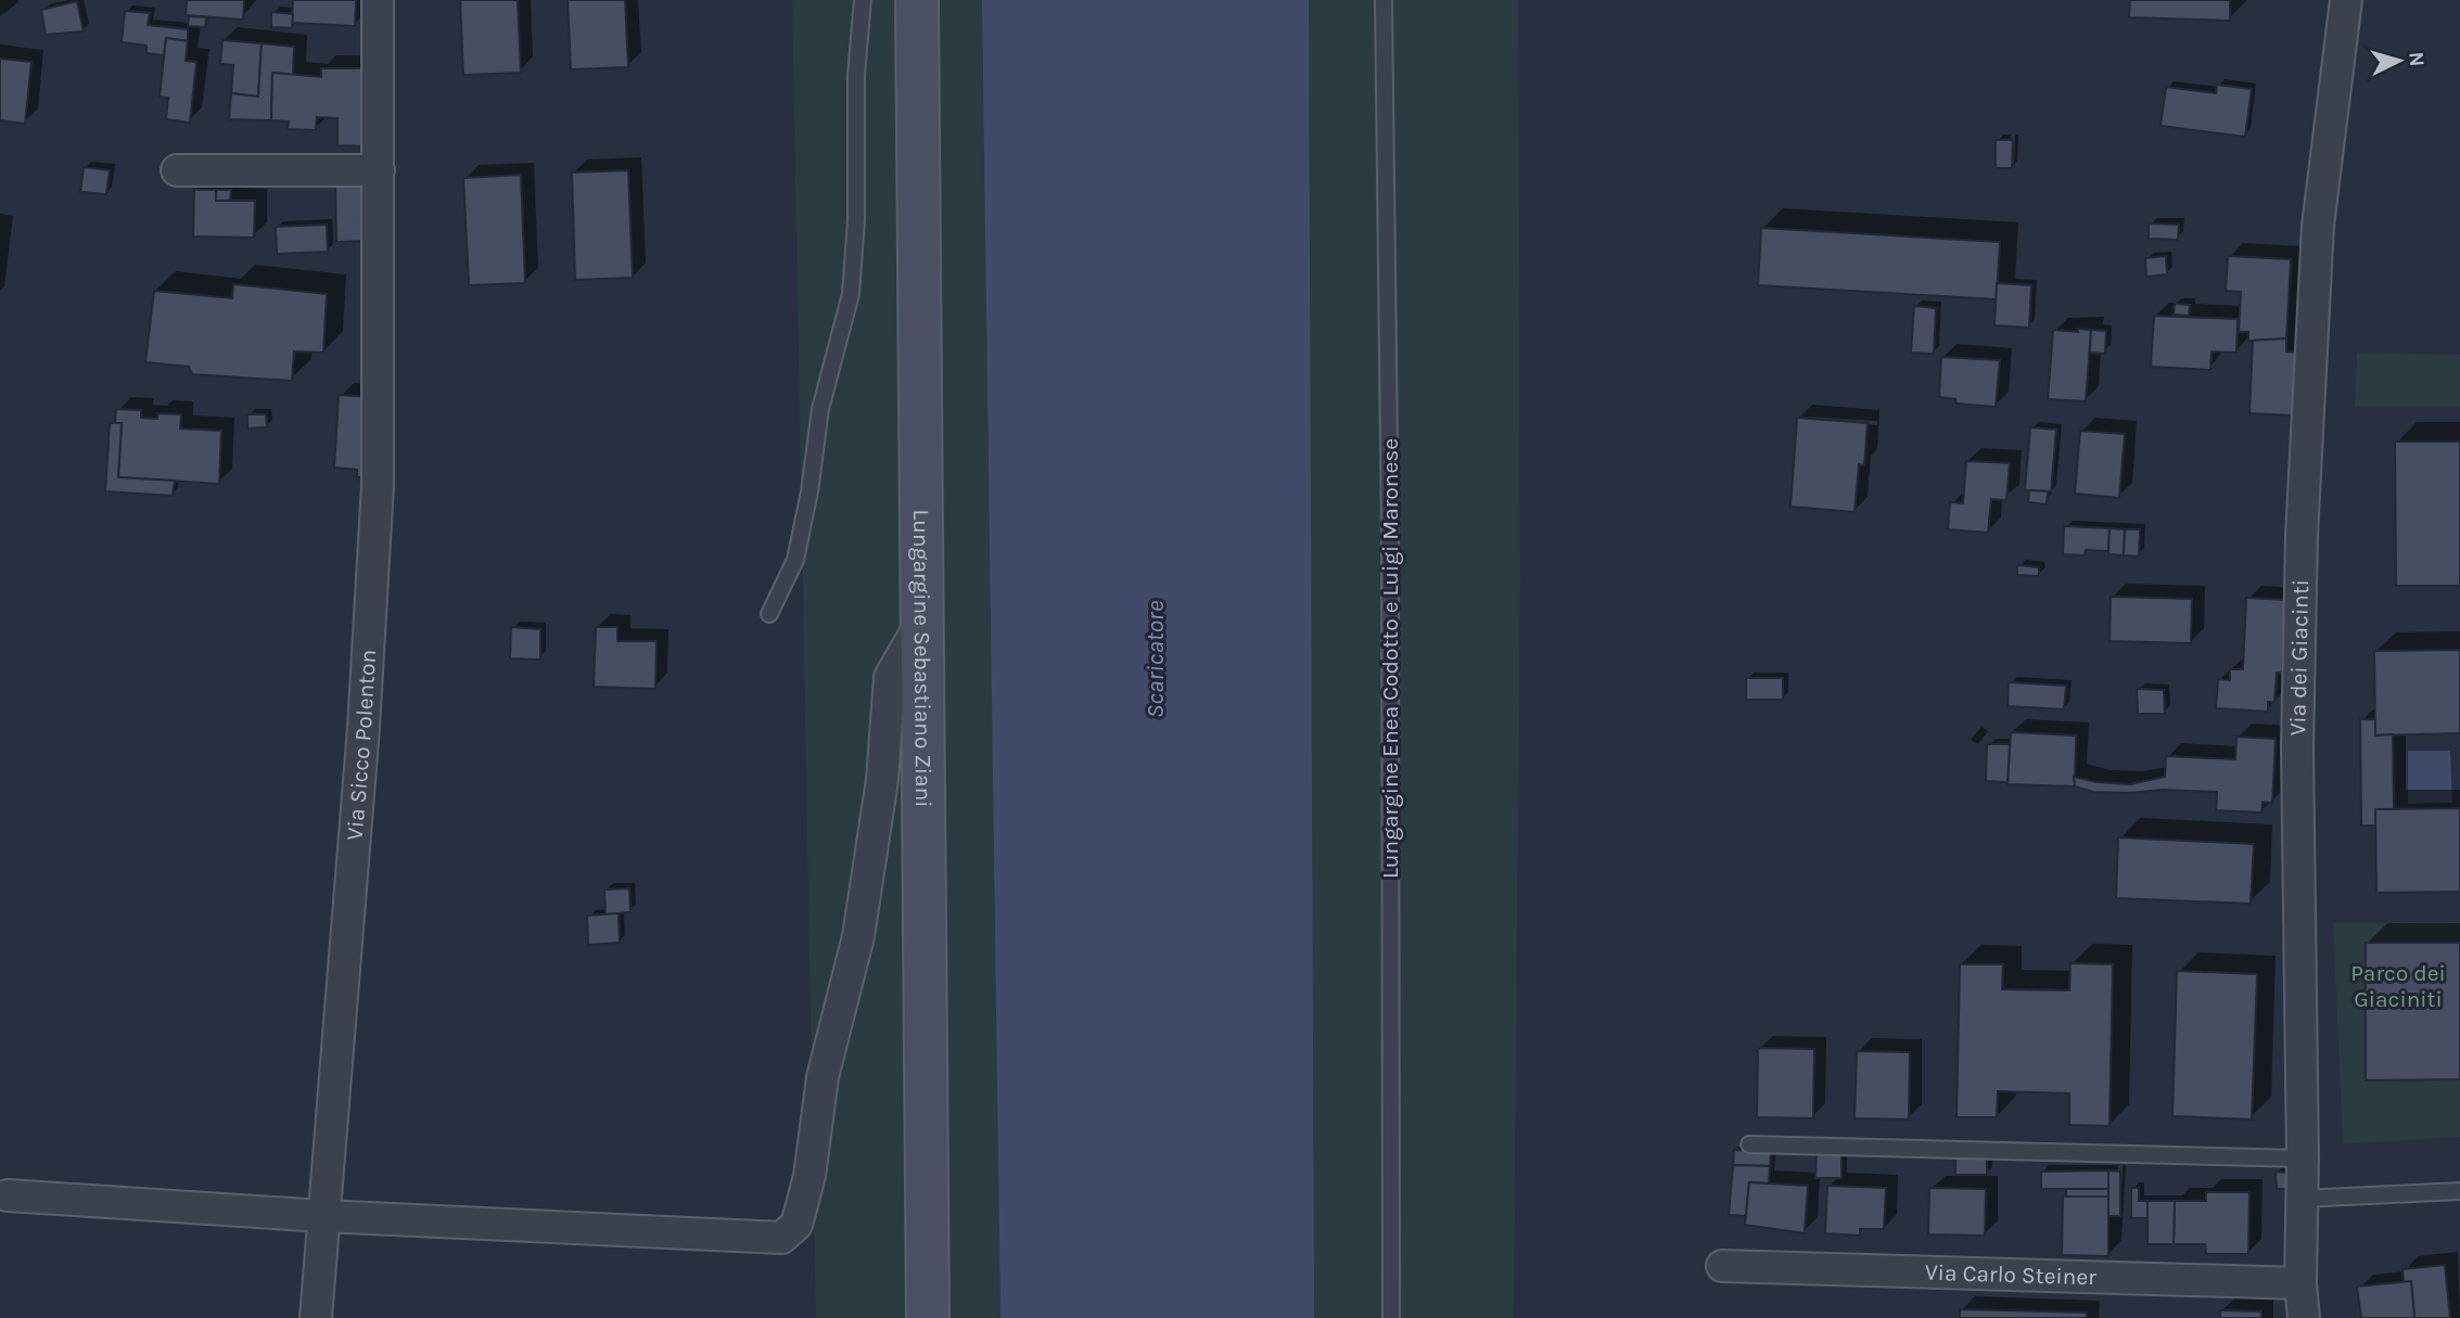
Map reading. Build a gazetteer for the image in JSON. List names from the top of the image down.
{
  "streets": {
    "street": [
      "Via dei Giacinti",
      "Lungargine Sebastiano Ziani",
      "Via Sicco Polenton",
      "Via Carlo Steiner"
    ],
    "lane": ["Lungargine Enea Codotto e Luigi Maronese"]
  },
  "crossings": [
    ["Via dei Giacinti", "Via Carlo Steiner"]
  ],
  "water": ["Scaricatore"],
  "parks": ["Parco dei Giaciniti"],
  "north": "right"
}
